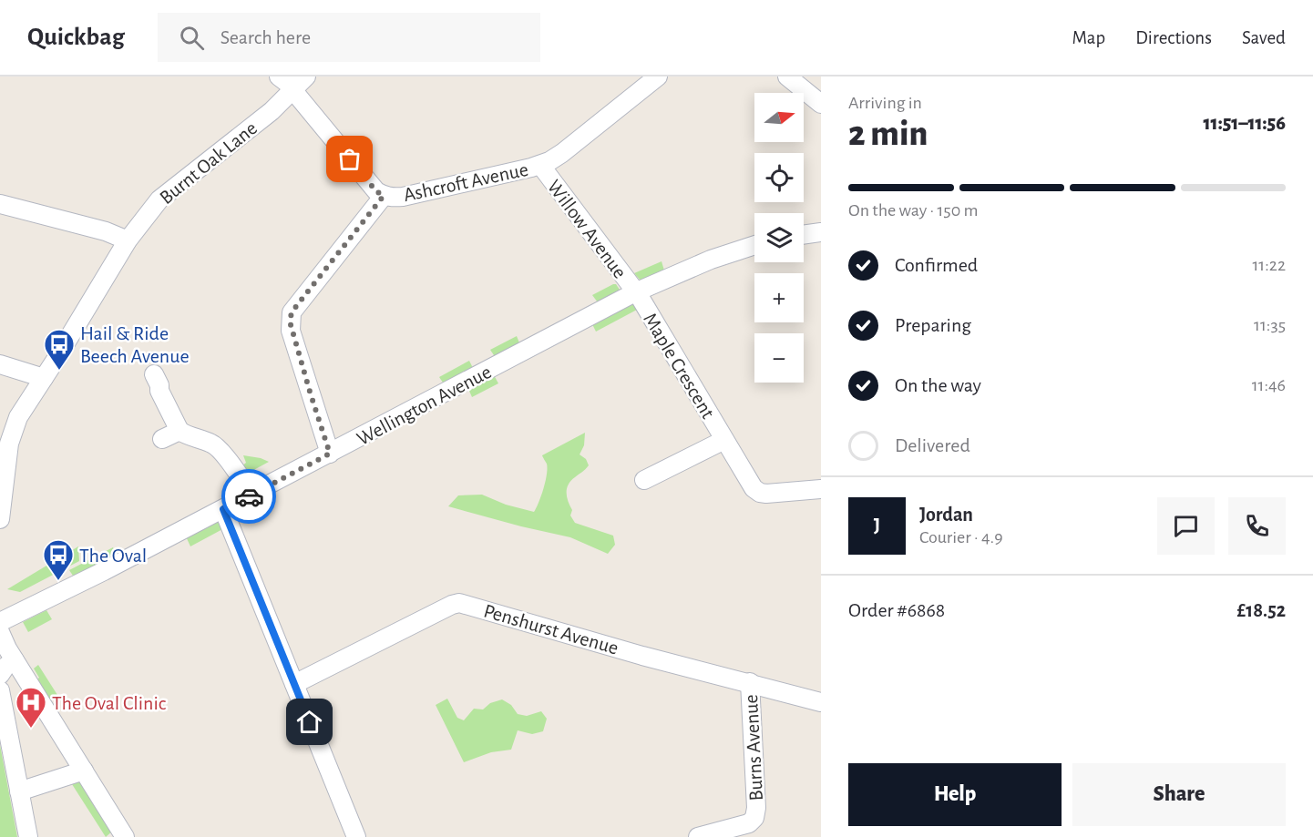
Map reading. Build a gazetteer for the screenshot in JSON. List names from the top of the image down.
{
  "streets": {
    "street": [
      "Burnt Oak Lane",
      "Ashcroft Avenue",
      "Willow Avenue",
      "Maple Crescent",
      "Wellington Avenue",
      "Penshurst Avenue",
      "Burns Avenue"
    ]
  },
  "crossings": [
    ["Burnt Oak Lane", "Ashcroft Avenue"],
    ["Ashcroft Avenue", "Willow Avenue"],
    ["Willow Avenue", "Maple Crescent"],
    ["Willow Avenue", "Wellington Avenue"],
    ["Maple Crescent", "Wellington Avenue"],
    ["Penshurst Avenue", "Burns Avenue"]
  ],
  "places": {
    "bus stop": ["Hail & Ride Beech Avenue", "The Oval"],
    "hospital": ["The Oval Clinic"]
  },
  "north": "right",
  "page": {
    "header": "Quickbag",
    "search": "Search here",
    "nav": ["Map", "Directions", "Saved"],
    "heading": ["2 min", "Arriving in", "11:51–11:56"],
    "panel": [
      "Jordan",
      "Courier · 4.9",
      "Order #6868",
      "£18.52"
    ],
    "map_buttons": ["+", "−"],
    "bar": "On the way · 150 m",
    "list": [
      ["Confirmed", "11:22"],
      ["Preparing", "11:35"],
      ["On the way", "11:46"],
      "Delivered"
    ],
    "round": "J",
    "buttons": ["Help", "Share"]
  }
}
